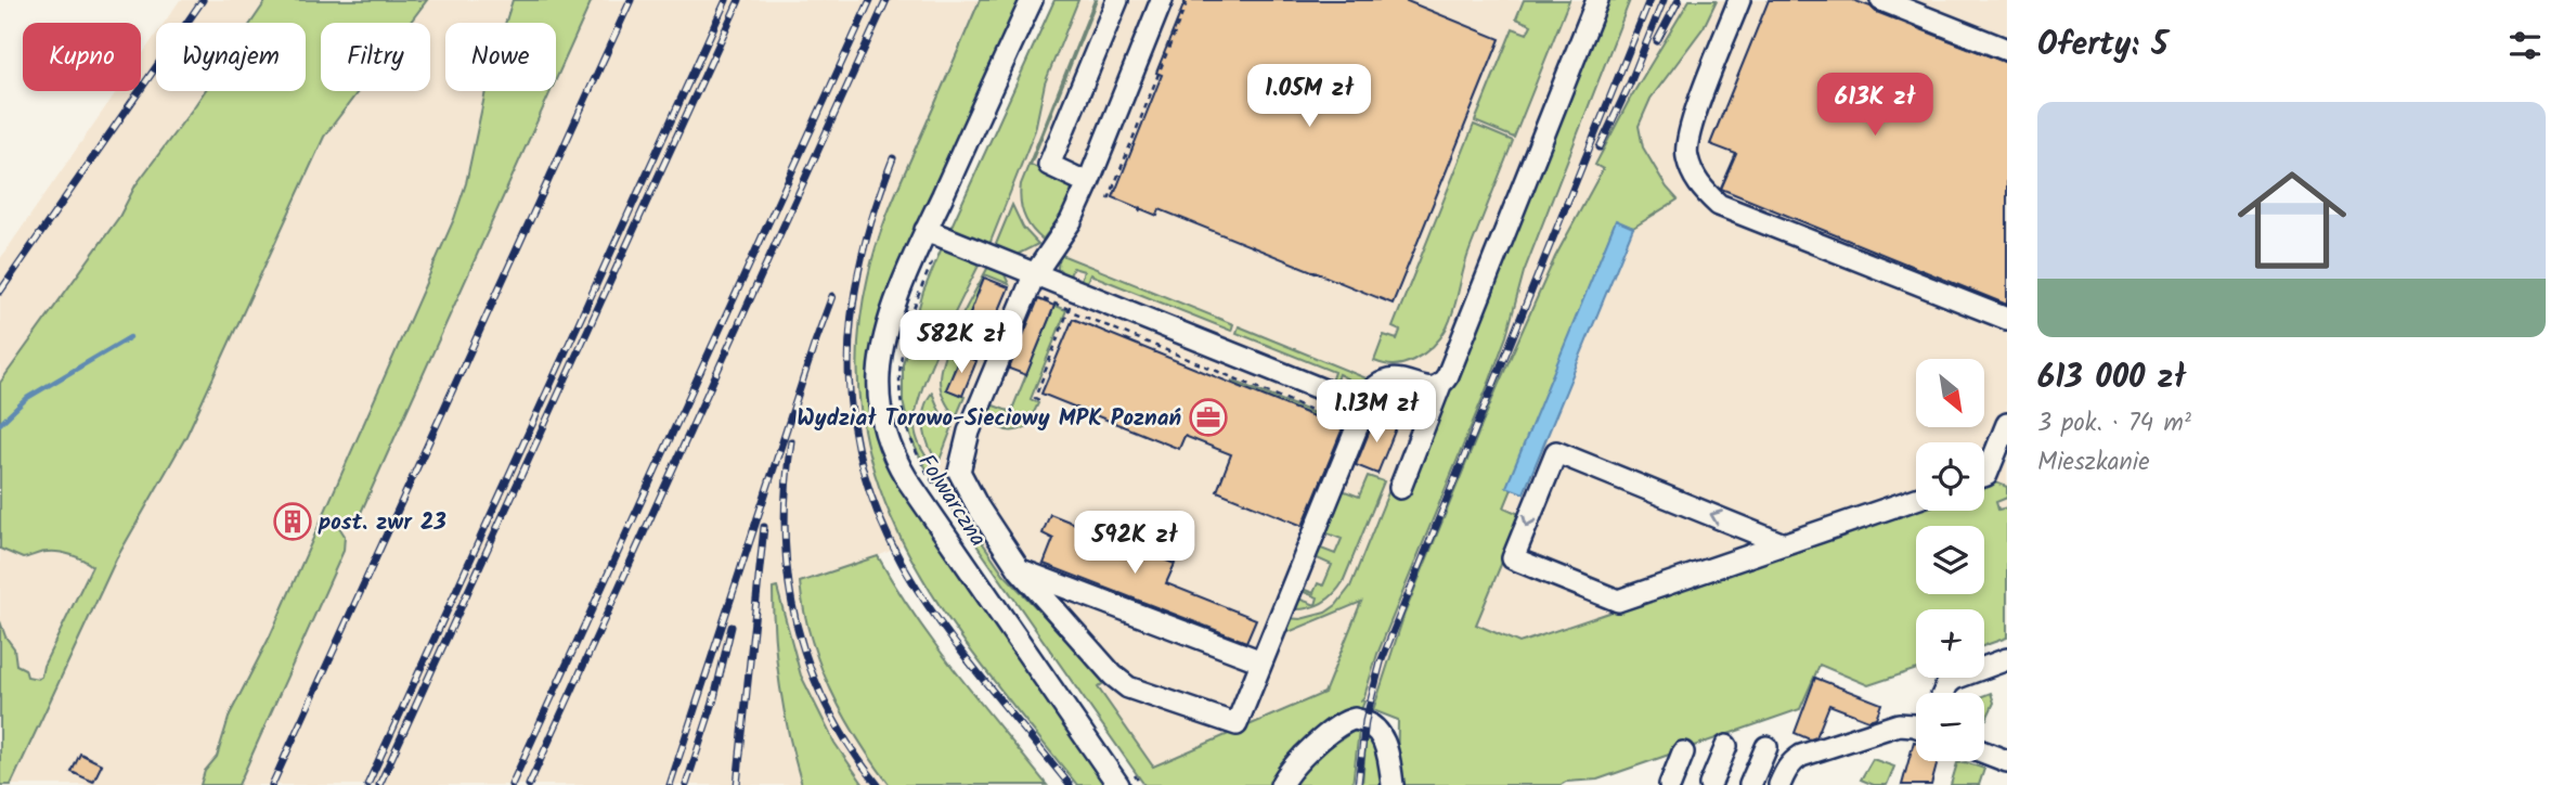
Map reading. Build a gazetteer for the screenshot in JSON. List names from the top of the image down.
{
  "streets": {
    "street": ["Folwarczna"]
  },
  "places": {
    "office": ["Wydział Torowo-Sieciowy MPK Poznań"],
    "building": ["post. zwr 23"]
  },
  "north": "bottom right",
  "page": {
    "heading": "Oferty: 5",
    "chip": [
      "Kupno",
      "Wynajem",
      "Filtry",
      "Nowe"
    ],
    "price": [
      "1.05M zł",
      "613K zł",
      "582K zł",
      "1.13M zł",
      "592K zł"
    ],
    "list": [
      {
        "name": "613 000 zł",
        "note": "3 pok. · 74 m² · Mieszkanie"
      }
    ],
    "map_buttons": ["+", "−"]
  }
}
